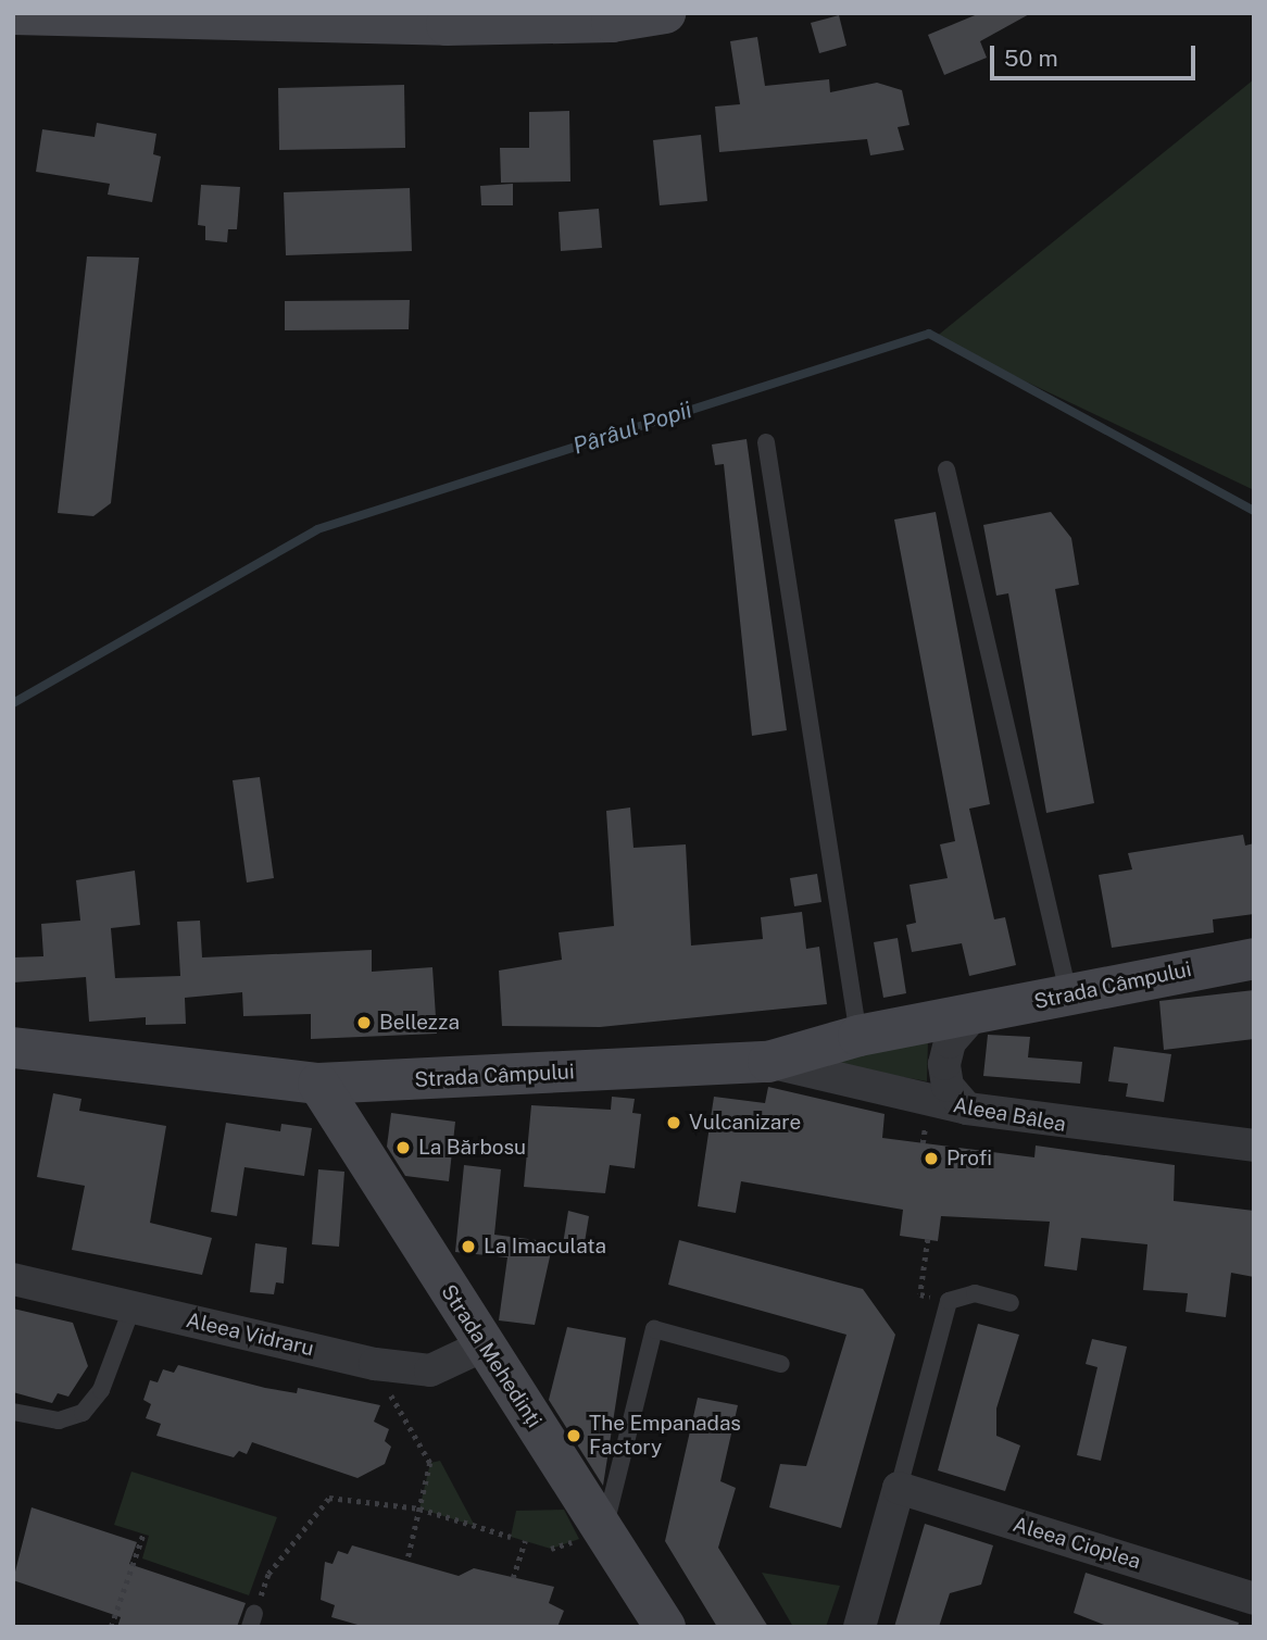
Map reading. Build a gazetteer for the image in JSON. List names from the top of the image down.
{
  "streets": {
    "street": [
      "Strada Câmpului",
      "Aleea Bâlea",
      "Aleea Vidraru",
      "Strada Mehedinți",
      "Aleea Cioplea"
    ]
  },
  "crossings": [
    ["Strada Câmpului", "Aleea Bâlea"],
    ["Strada Câmpului", "Strada Mehedinți"],
    ["Aleea Vidraru", "Strada Mehedinți"]
  ],
  "water": ["Pârâul Popii"],
  "places": [
    "Bellezza",
    "Vulcanizare",
    "La Bărbosu",
    "Profi",
    "La Imaculata",
    "The Empanadas Factory"
  ],
  "scale_bar": "50 m"
}
